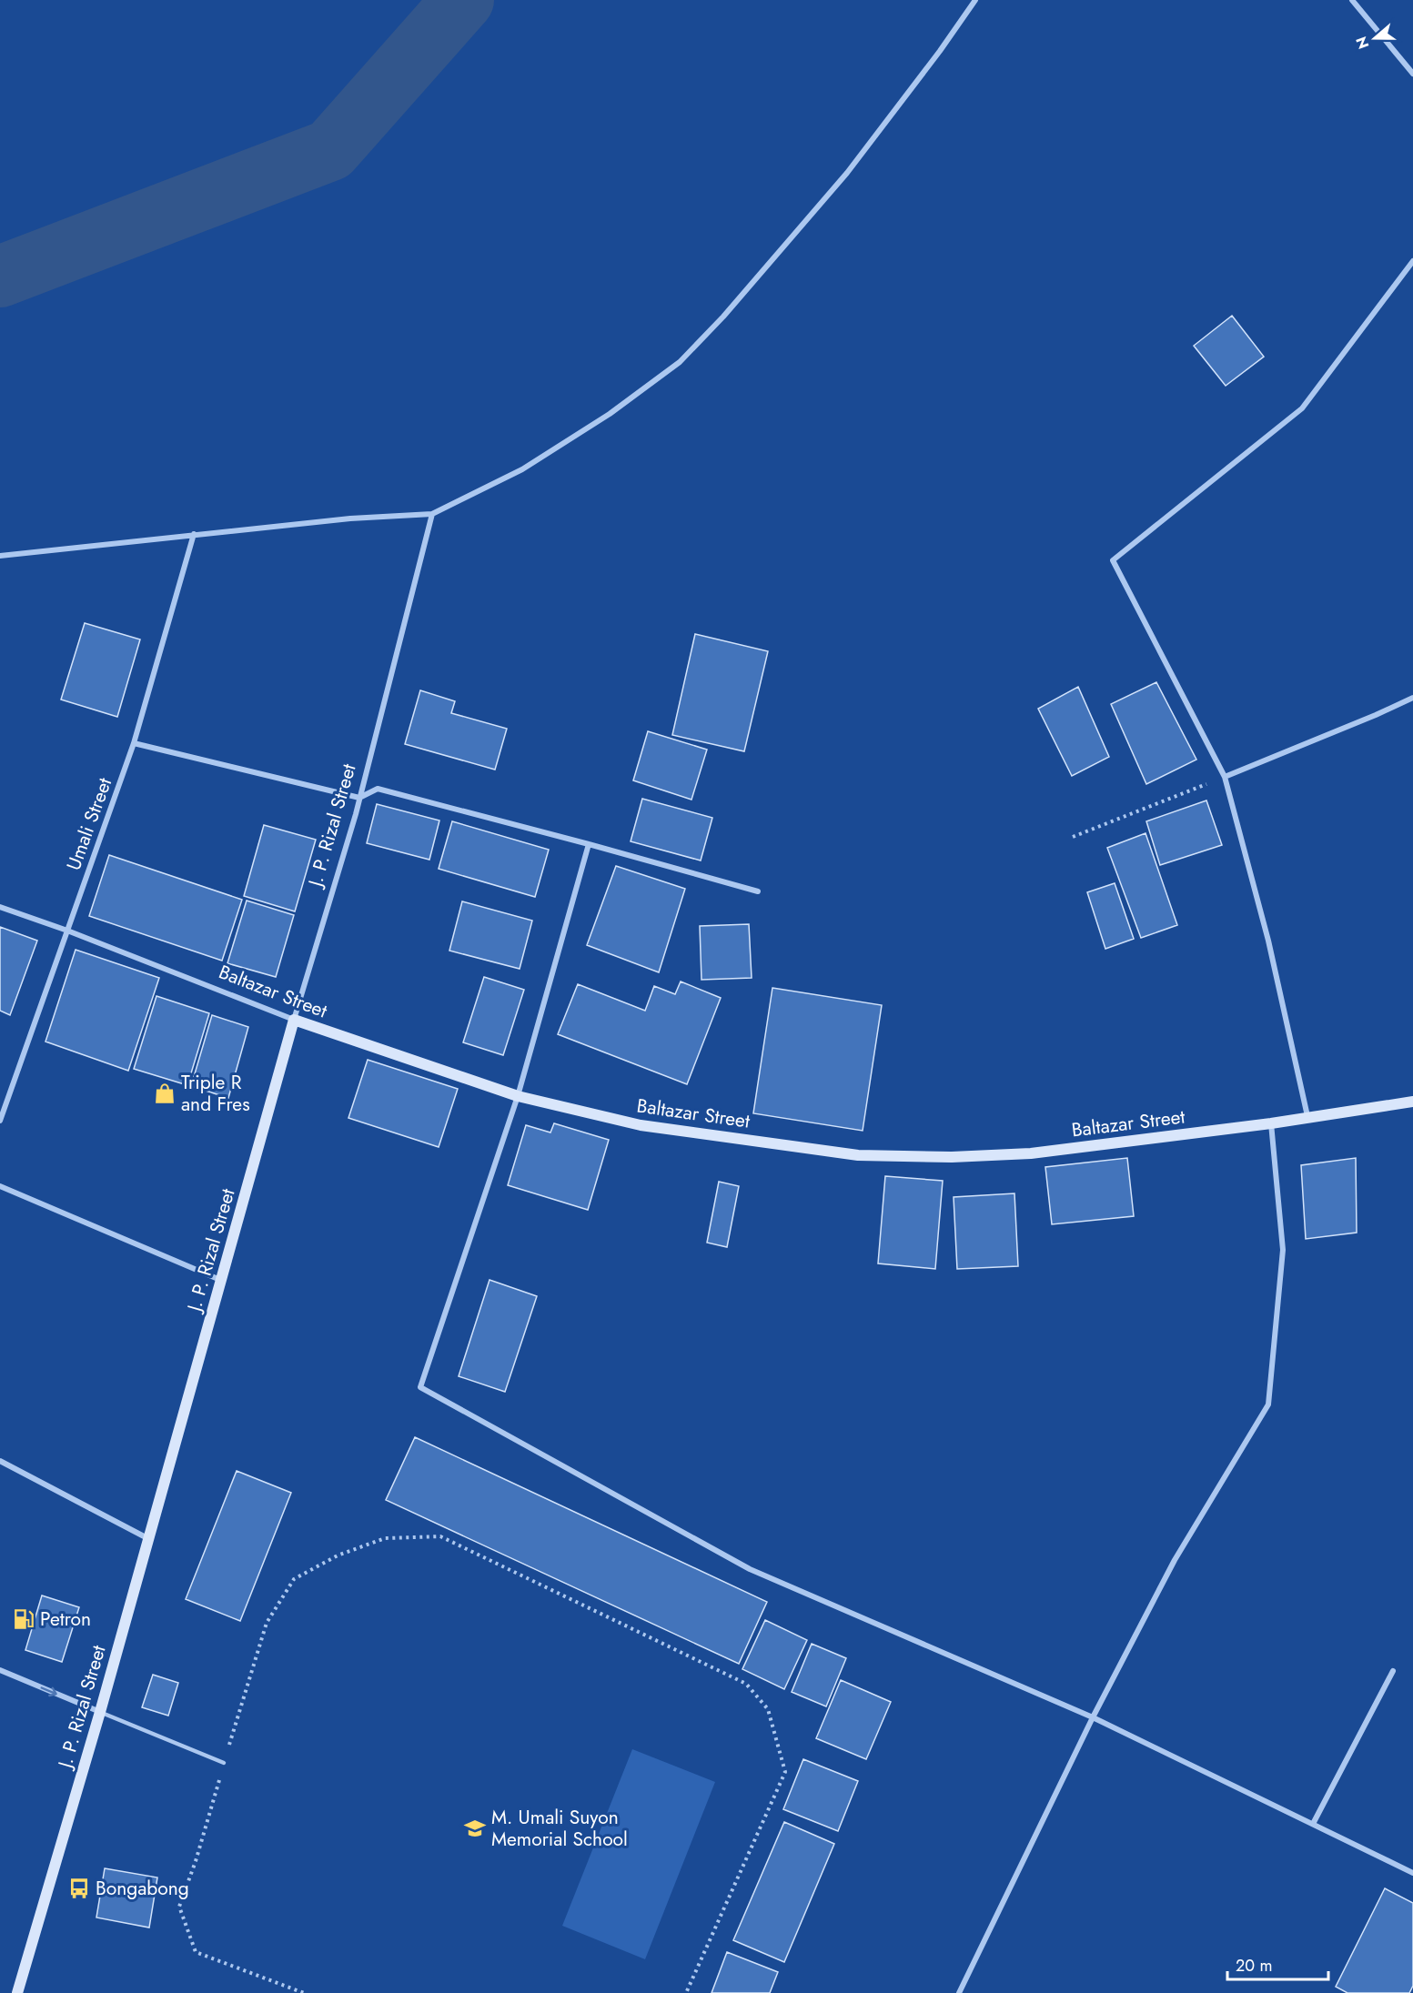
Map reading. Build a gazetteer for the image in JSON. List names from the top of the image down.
{
  "streets": {
    "main road": ["J. P. Rizal Street", "Baltazar Street"],
    "street": ["Umali Street"]
  },
  "crossings": [
    ["Umali Street", "Baltazar Street"],
    ["J. P. Rizal Street", "Baltazar Street"]
  ],
  "places": {
    "shop": ["Triple R and Fres"],
    "fuel station": ["Petron"],
    "school or university": ["M. Umali Suyon Memorial School"],
    "bus stop": ["Bongabong"]
  },
  "scale_bar": "20 m",
  "north": "left"
}
